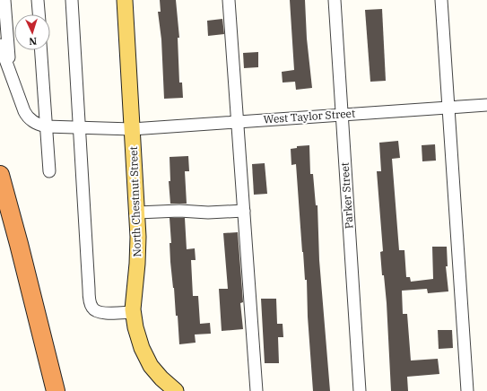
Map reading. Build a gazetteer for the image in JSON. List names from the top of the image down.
{
  "streets": {
    "main road": ["North Chestnut Street"],
    "street": ["West Taylor Street", "Parker Street"]
  },
  "crossings": [
    ["West Taylor Street", "Parker Street"],
    ["West Taylor Street", "North Chestnut Street"]
  ],
  "north": "bottom"
}
